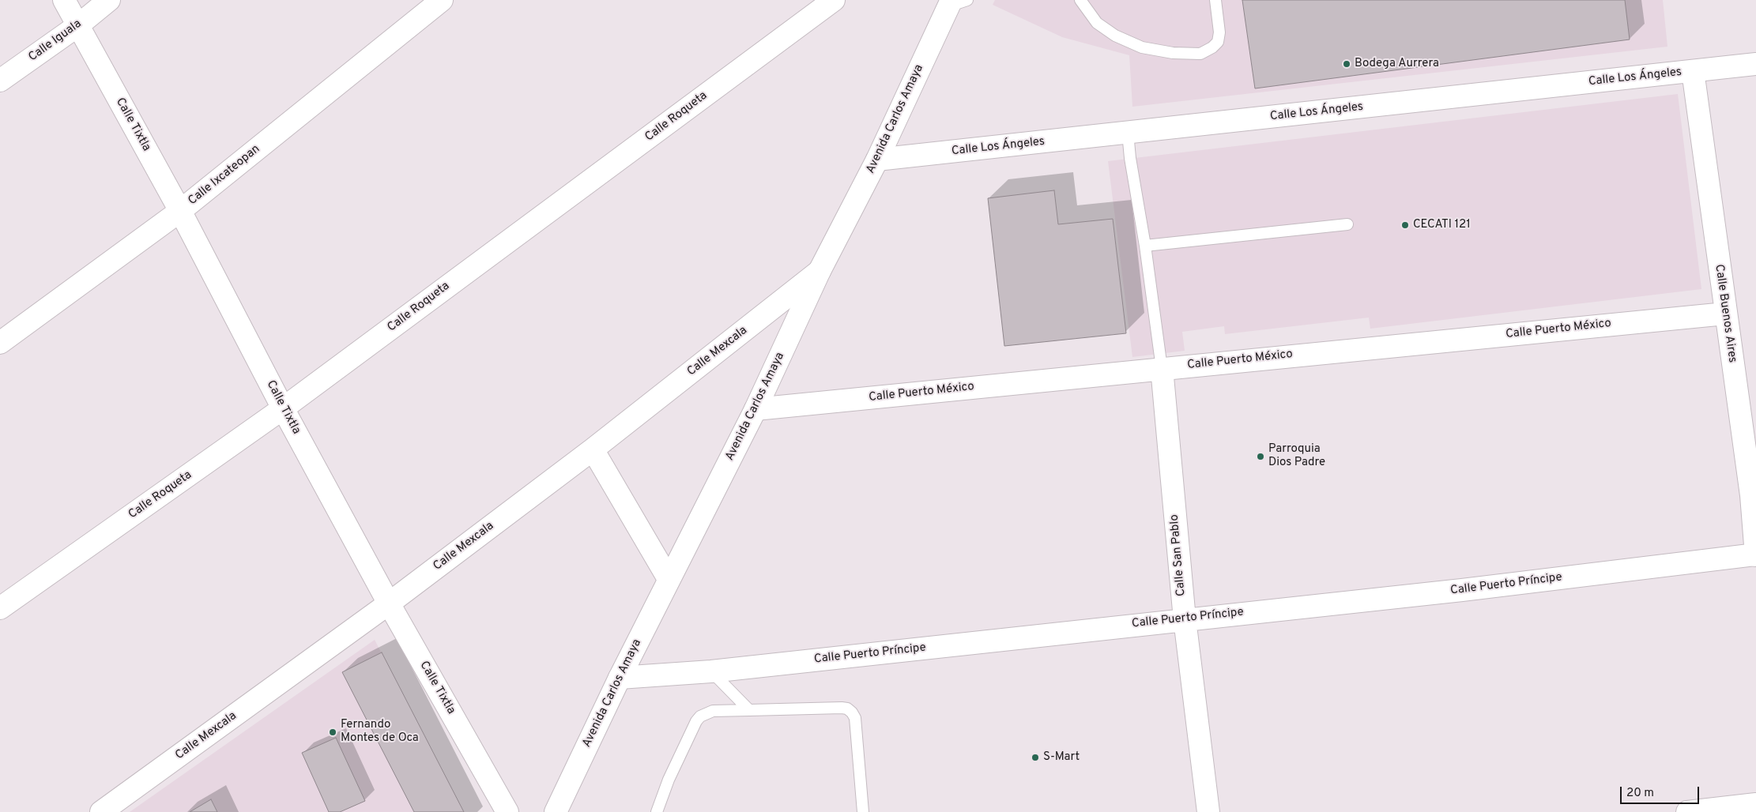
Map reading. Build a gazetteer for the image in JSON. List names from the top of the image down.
{
  "streets": {
    "street": [
      "Calle Iguala",
      "Calle Los Ángeles",
      "Calle Roqueta",
      "Avenida Carlos Amaya",
      "Calle Tixtla",
      "Calle Ixcateopan",
      "Calle Buenos Aires",
      "Calle Puerto México",
      "Calle Mexcala",
      "Calle San Pablo",
      "Calle Puerto Príncipe"
    ]
  },
  "crossings": [
    ["Calle Iguala", "Calle Tixtla"],
    ["Calle Los Ángeles", "Avenida Carlos Amaya"],
    ["Calle Los Ángeles", "Calle Buenos Aires"],
    ["Calle Roqueta", "Calle Tixtla"],
    ["Avenida Carlos Amaya", "Calle Puerto México"],
    ["Avenida Carlos Amaya", "Calle Mexcala"],
    ["Avenida Carlos Amaya", "Calle Puerto Príncipe"],
    ["Calle Tixtla", "Calle Ixcateopan"],
    ["Calle Tixtla", "Calle Mexcala"],
    ["Calle Buenos Aires", "Calle Puerto México"],
    ["Calle Buenos Aires", "Calle Puerto Príncipe"],
    ["Calle Puerto México", "Calle San Pablo"],
    ["Calle San Pablo", "Calle Puerto Príncipe"]
  ],
  "places": [
    "Bodega Aurrera",
    "CECATI 121",
    "Parroquia Dios Padre",
    "Fernando Montes de Oca",
    "S-Mart"
  ],
  "scale_bar": "20 m"
}
